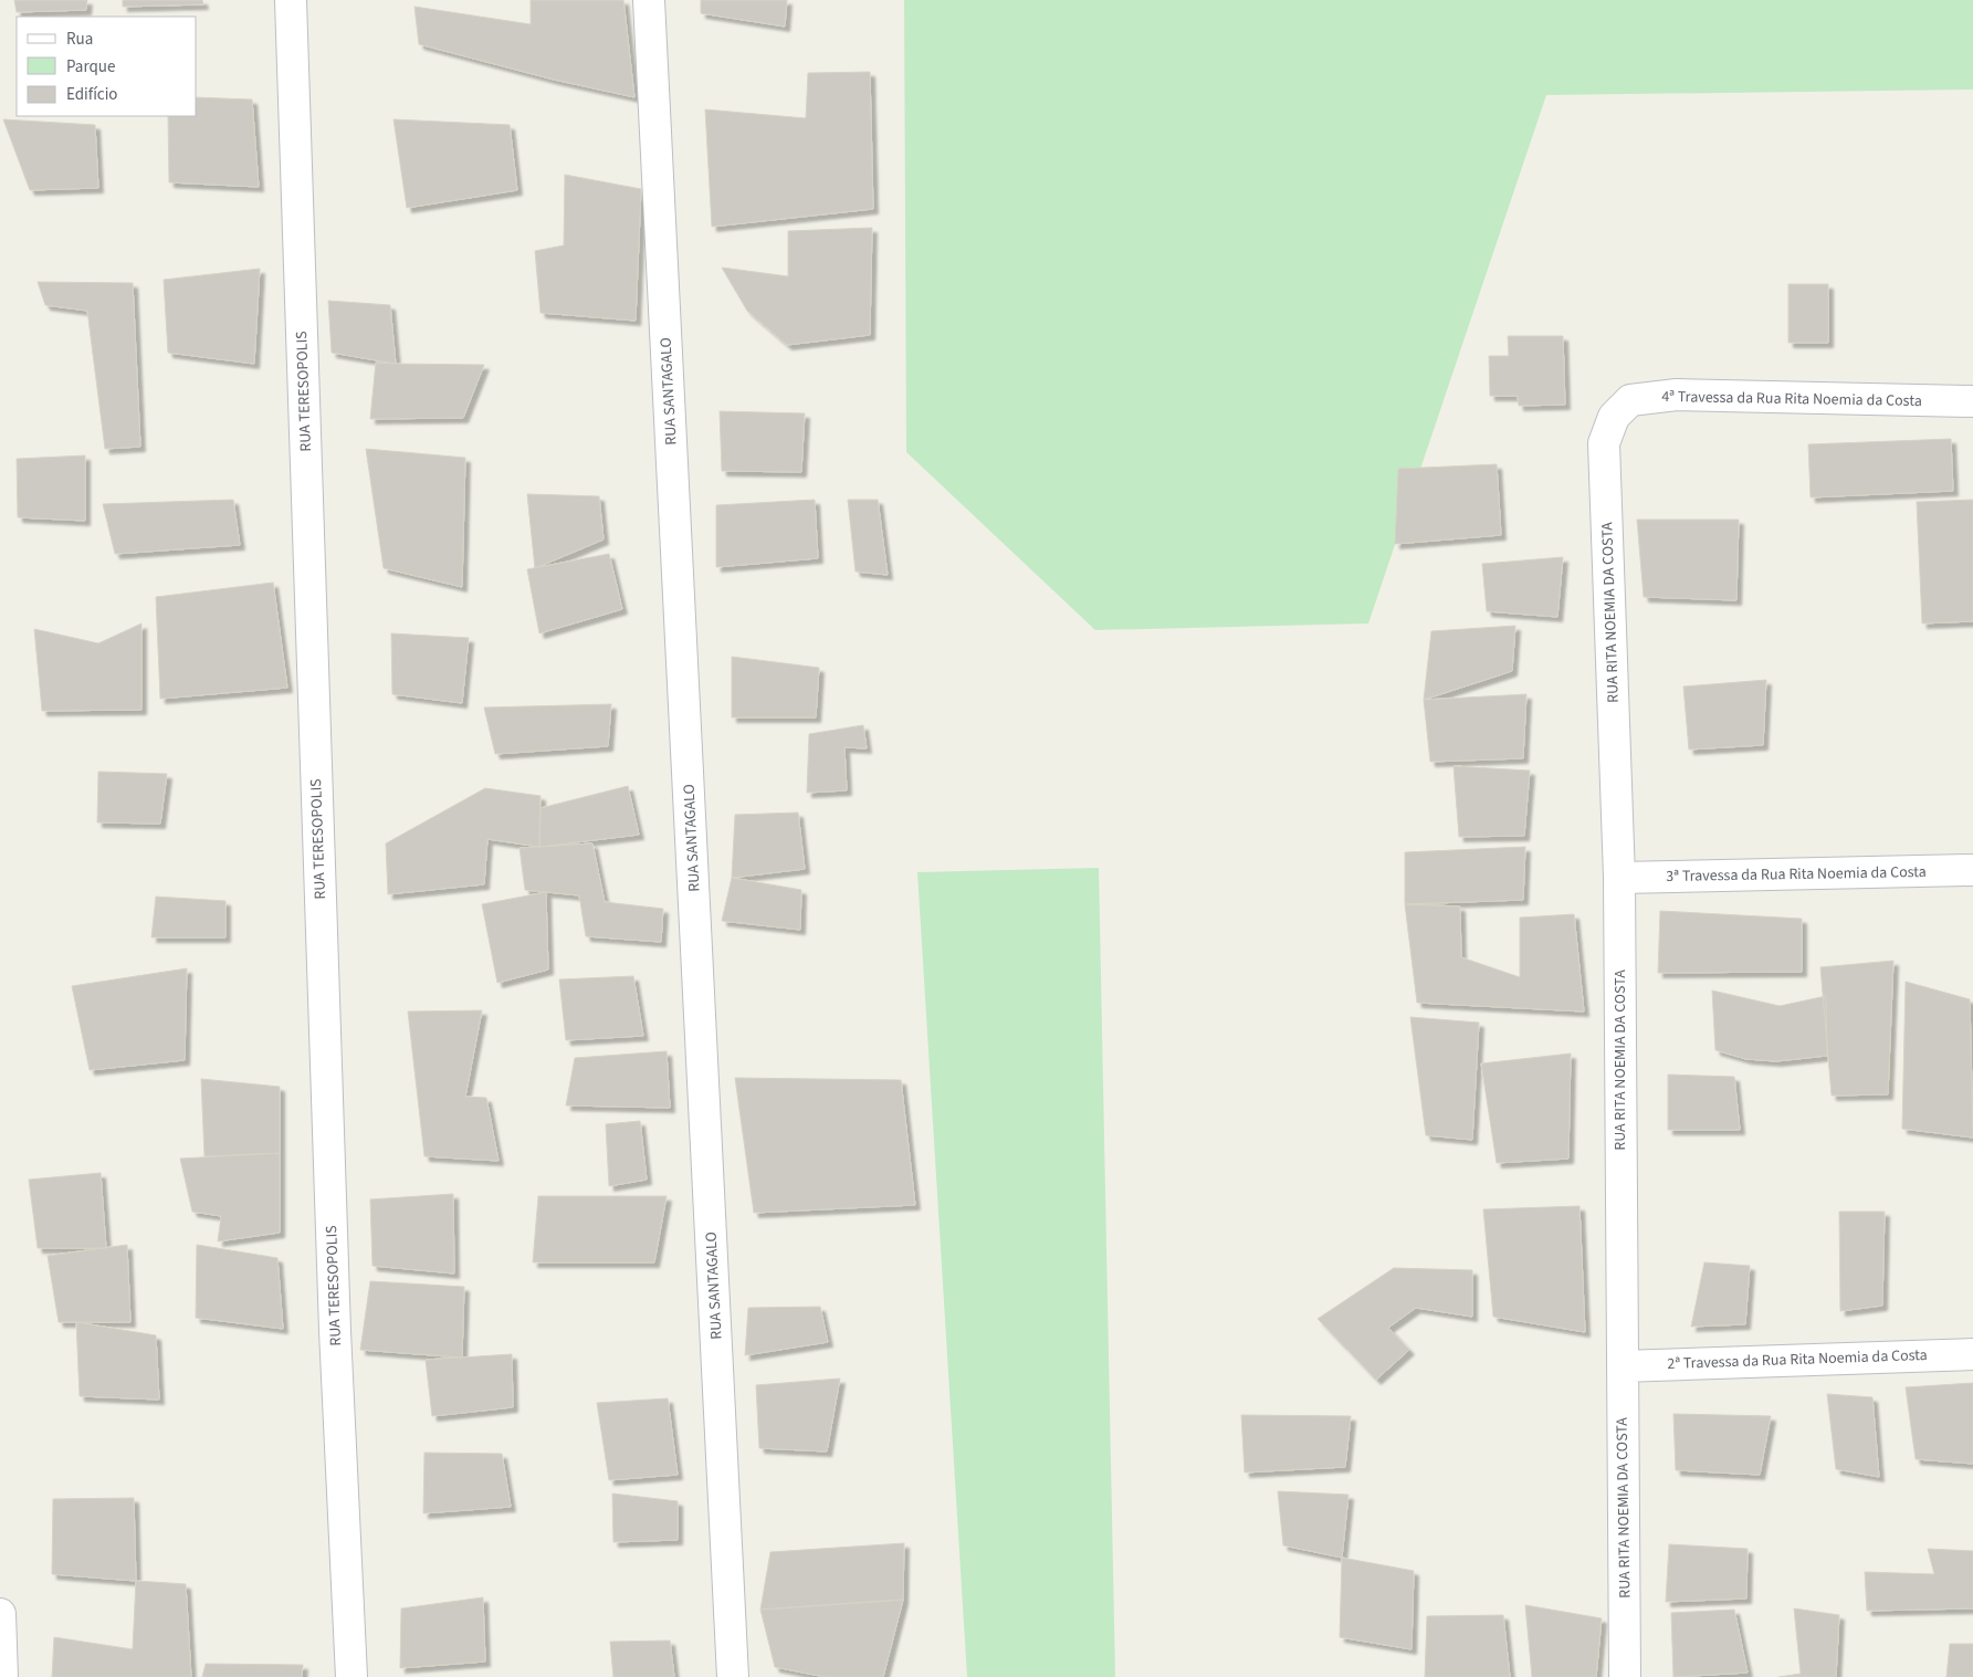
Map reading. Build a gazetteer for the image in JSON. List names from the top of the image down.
{
  "streets": {
    "street": [
      "RUA TERESOPOLIS",
      "RUA SANTAGALO",
      "4ª Travessa da Rua Rita Noemia da Costa",
      "RUA RITA NOEMIA DA COSTA",
      "3ª Travessa da Rua Rita Noemia da Costa",
      "2ª Travessa da Rua Rita Noemia da Costa"
    ]
  },
  "crossings": [
    ["4ª Travessa da Rua Rita Noemia da Costa", "RUA RITA NOEMIA DA COSTA"],
    ["RUA RITA NOEMIA DA COSTA", "3ª Travessa da Rua Rita Noemia da Costa"],
    ["RUA RITA NOEMIA DA COSTA", "2ª Travessa da Rua Rita Noemia da Costa"]
  ],
  "legend": ["Rua", "Parque", "Edifício"]
}
